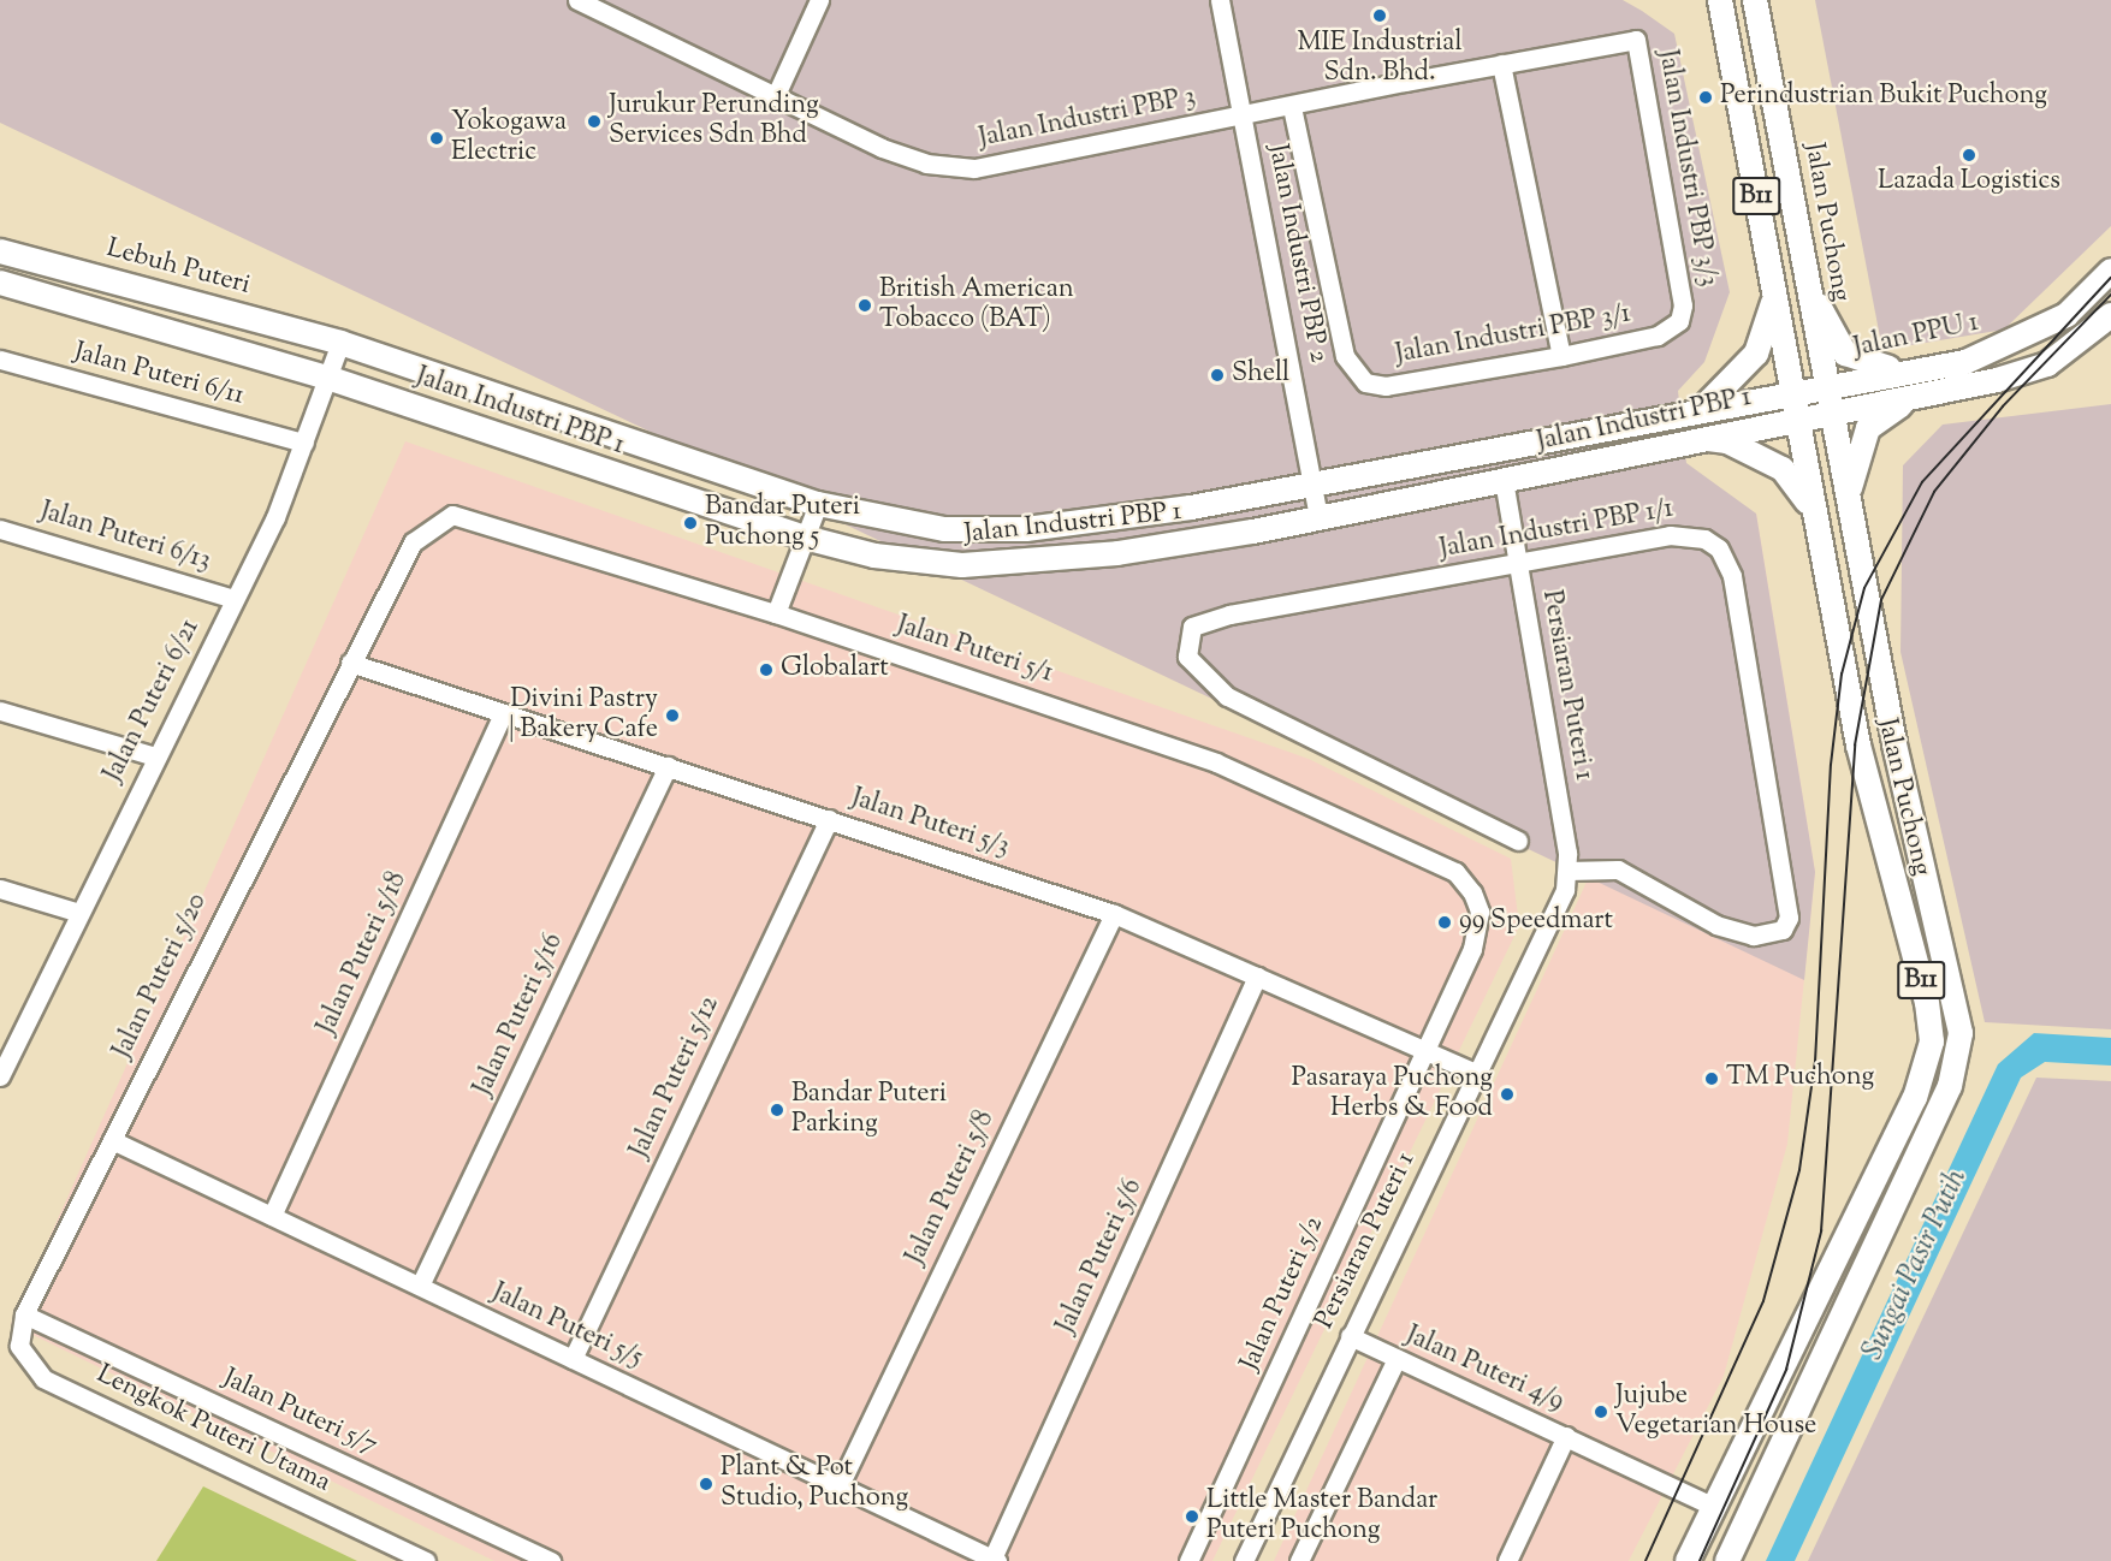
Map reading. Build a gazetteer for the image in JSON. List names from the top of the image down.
{
  "streets": {
    "main road": [
      "B11",
      "Jalan Puchong",
      "Lebuh Puteri",
      "Jalan PPU 1",
      "Jalan Industri PBP 1"
    ],
    "street": [
      "Jalan Industri PBP 3",
      "Jalan Industri PBP 3/3",
      "Jalan Industri PBP 2",
      "Jalan Industri PBP 3/1",
      "Jalan Puteri 6/11",
      "Jalan Industri PBP 1/1",
      "Jalan Puteri 6/13",
      "Jalan Puteri 5/1",
      "Persiaran Puteri 1",
      "Jalan Puteri 6/21",
      "Jalan Puteri 5/3",
      "Jalan Puteri 5/18",
      "Jalan Puteri 5/20",
      "Jalan Puteri 5/16",
      "Jalan Puteri 5/12",
      "Jalan Puteri 5/8",
      "Jalan Puteri 5/6",
      "Jalan Puteri 5/2",
      "Jalan Puteri 5/5",
      "Jalan Puteri 4/9",
      "Jalan Puteri 5/7",
      "Lengkok Puteri Utama"
    ]
  },
  "crossings": [
    ["Jalan Industri PBP 3", "Jalan Industri PBP 3/3"],
    ["Jalan Industri PBP 3", "Jalan Industri PBP 2"],
    ["Jalan Industri PBP 3", "Jalan Industri PBP 3/1"],
    ["Jalan Industri PBP 3/3", "Jalan Industri PBP 3/1"],
    ["Jalan Puchong", "Jalan PPU 1"],
    ["Jalan Puchong", "Jalan Industri PBP 1"],
    ["Jalan Puchong", "Jalan Puteri 4/9"],
    ["Jalan Industri PBP 2", "Jalan Industri PBP 1"],
    ["Lebuh Puteri", "Jalan Industri PBP 1"],
    ["Lebuh Puteri", "Jalan Puteri 6/21"],
    ["Jalan PPU 1", "Jalan Industri PBP 1"],
    ["Jalan Puteri 6/11", "Jalan Puteri 6/21"],
    ["Jalan Industri PBP 1", "Persiaran Puteri 1"],
    ["Jalan Industri PBP 1", "Jalan Puteri 6/21"],
    ["Jalan Industri PBP 1/1", "Persiaran Puteri 1"],
    ["Jalan Puteri 6/13", "Jalan Puteri 6/21"],
    ["Jalan Puteri 5/1", "Jalan Puteri 5/3"],
    ["Jalan Puteri 5/1", "Jalan Puteri 5/20"],
    ["Jalan Puteri 5/1", "Jalan Puteri 5/2"],
    ["Persiaran Puteri 1", "Jalan Puteri 5/3"],
    ["Persiaran Puteri 1", "Jalan Puteri 4/9"],
    ["Jalan Puteri 5/3", "Jalan Puteri 5/18"],
    ["Jalan Puteri 5/3", "Jalan Puteri 5/20"],
    ["Jalan Puteri 5/3", "Jalan Puteri 5/16"],
    ["Jalan Puteri 5/3", "Jalan Puteri 5/12"],
    ["Jalan Puteri 5/3", "Jalan Puteri 5/8"],
    ["Jalan Puteri 5/3", "Jalan Puteri 5/6"],
    ["Jalan Puteri 5/3", "Jalan Puteri 5/2"],
    ["Jalan Puteri 5/18", "Jalan Puteri 5/5"],
    ["Jalan Puteri 5/20", "Jalan Puteri 5/5"],
    ["Jalan Puteri 5/20", "Jalan Puteri 5/7"],
    ["Jalan Puteri 5/20", "Lengkok Puteri Utama"],
    ["Jalan Puteri 5/16", "Jalan Puteri 5/5"],
    ["Jalan Puteri 5/12", "Jalan Puteri 5/5"],
    ["Jalan Puteri 5/8", "Jalan Puteri 5/5"],
    ["Jalan Puteri 5/6", "Jalan Puteri 5/5"],
    ["Jalan Puteri 5/7", "Lengkok Puteri Utama"]
  ],
  "water": ["Sungai Pasir Putih"],
  "places": [
    "MIE Industrial Sdn. Bhd.",
    "Perindustrian Bukit Puchong",
    "Jurukur Perunding Services Sdn Bhd",
    "Yokogawa Electric",
    "Lazada Logistics",
    "British American Tobacco (BAT)",
    "Shell",
    "Bandar Puteri Puchong 5",
    "Globalart",
    "Divini Pastry | Bakery Cafe",
    "99 Speedmart",
    "TM Puchong",
    "Pasaraya Puchong Herbs & Food",
    "Bandar Puteri Parking",
    "Jujube Vegetarian House",
    "Plant & Pot Studio, Puchong",
    "Little Master Bandar Puteri Puchong"
  ]
}
